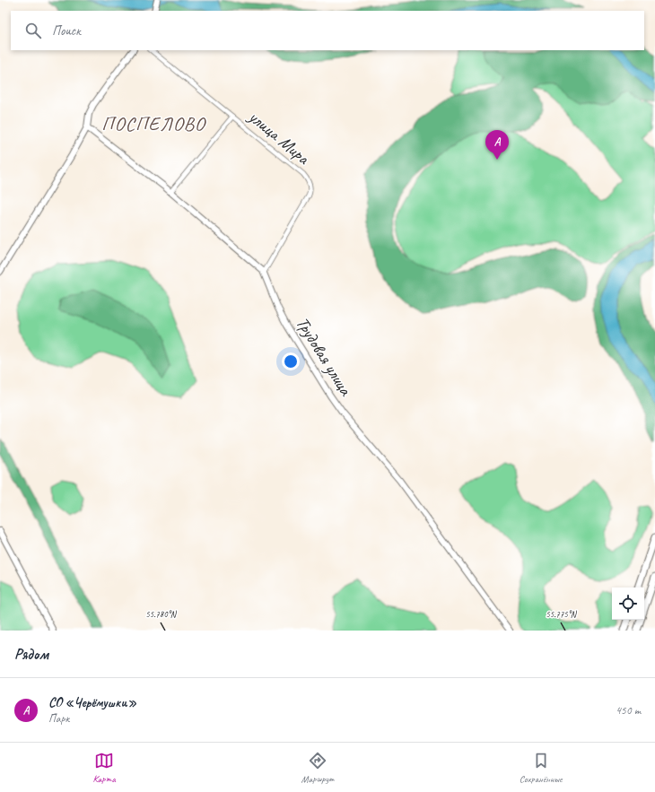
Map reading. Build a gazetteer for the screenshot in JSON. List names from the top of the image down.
{
  "streets": {
    "street": ["улица Мира", "Трудовая улица"]
  },
  "crossings": [
    ["улица Мира", "Трудовая улица"]
  ],
  "districts": ["ПОСПЕЛОВО"],
  "page": {
    "search": "Поиск",
    "pins": "A",
    "heading": "Рядом",
    "list": [
      {
        "mark": "A",
        "name": "СО «Черёмушки»",
        "note": "Парк",
        "value": "450 m"
      }
    ],
    "nav": ["Карта", "Маршрут", "Сохранённые"]
  },
  "coordinates": ["55.780°N", "55.775°N"]
}
